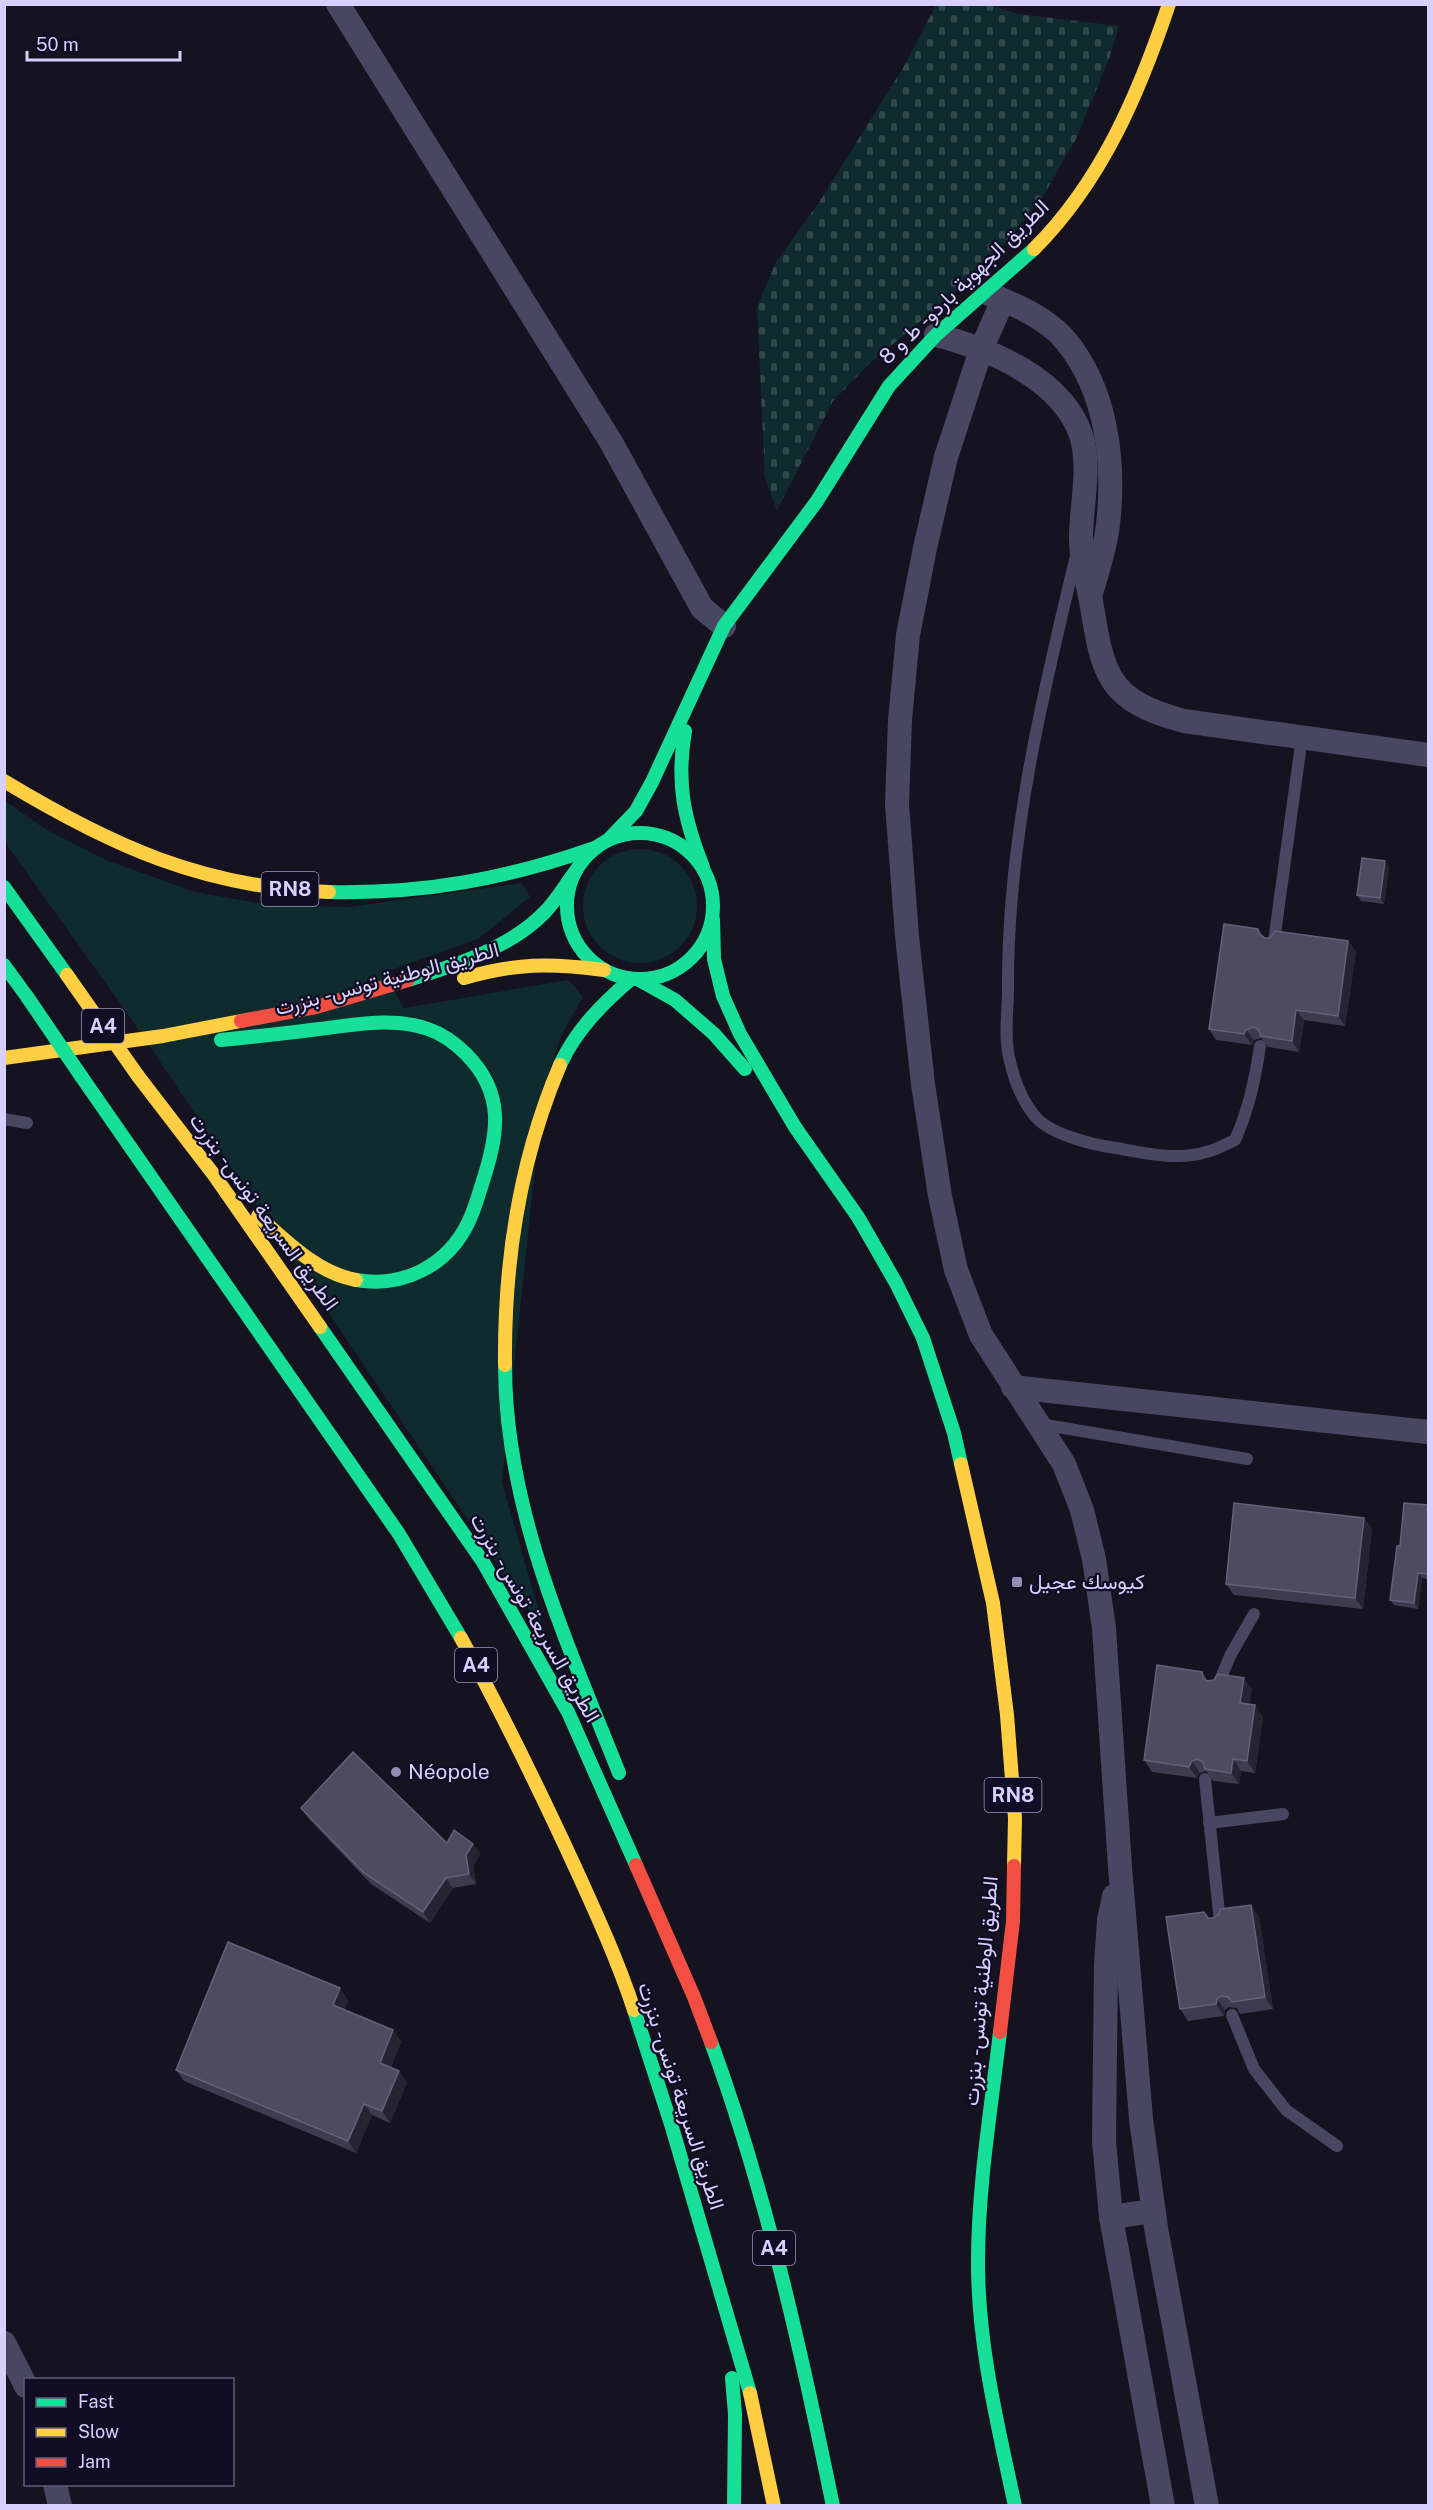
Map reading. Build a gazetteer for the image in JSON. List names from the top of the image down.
{
  "streets": {
    "main road": [
      "الطريق الجهوية باردو - ط و 8",
      "RN8",
      "الطريق الوطنية تونس - بنزرت",
      "A4",
      "الطريق السريعة تونس - بنزرت"
    ]
  },
  "crossings": [
    ["الطريق الجهوية باردو - ط و 8", "RN8"],
    ["الطريق الجهوية باردو - ط و 8", "الطريق الوطنية تونس - بنزرت"],
    ["RN8", "الطريق الوطنية تونس - بنزرت"],
    ["الطريق الوطنية تونس - بنزرت", "الطريق السريعة تونس - بنزرت"]
  ],
  "places": {
    "transit": ["كيوسك عجيل"],
    "other": ["Néopole"]
  },
  "legend": ["Fast", "Slow", "Jam"],
  "scale_bar": "50 m"
}
